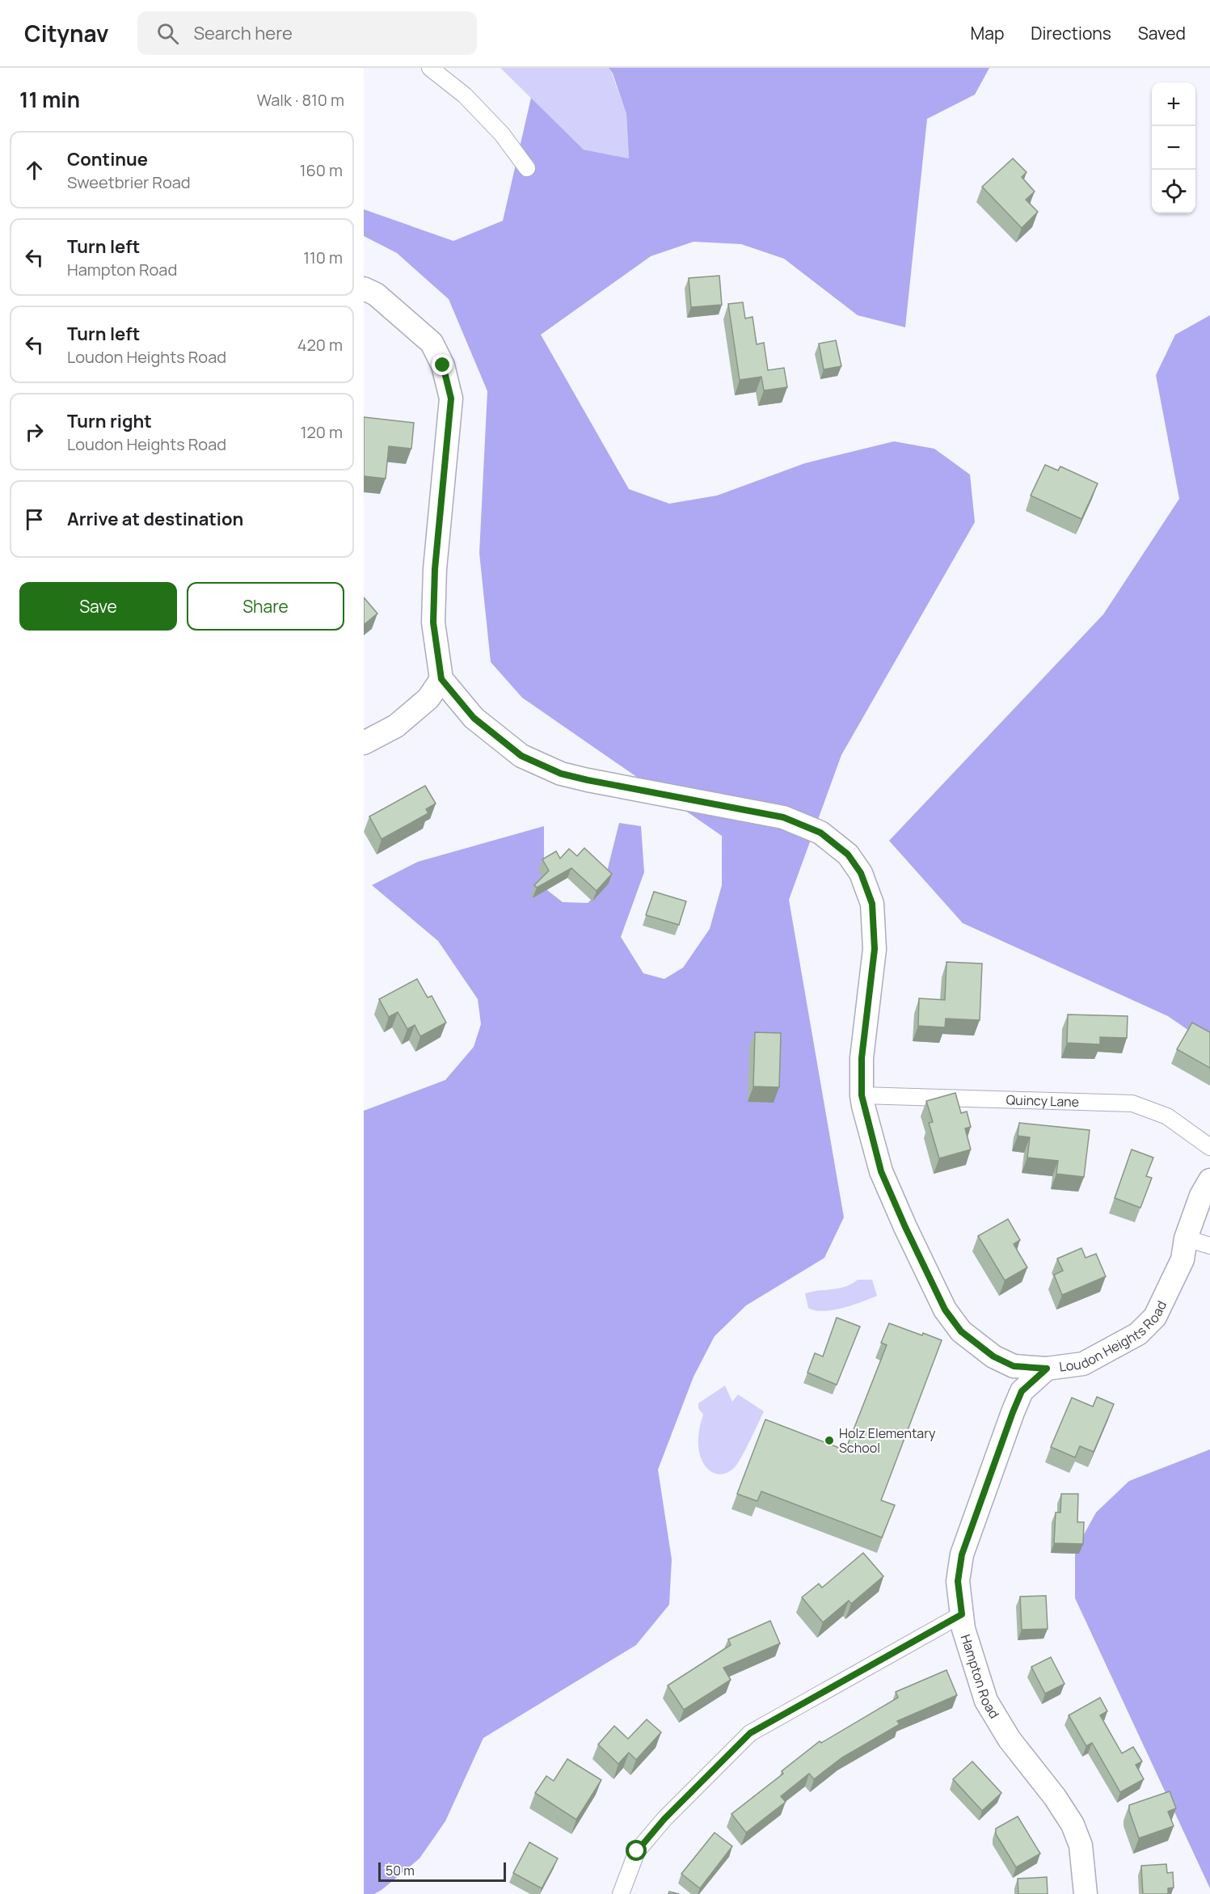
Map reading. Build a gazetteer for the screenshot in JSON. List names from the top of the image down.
{
  "streets": {
    "street": ["Quincy Lane", "Loudon Heights Road", "Hampton Road"]
  },
  "crossings": [
    ["Quincy Lane", "Loudon Heights Road"],
    ["Loudon Heights Road", "Hampton Road"]
  ],
  "places": ["Holz Elementary School"],
  "scale_bar": "50 m",
  "page": {
    "header": "Citynav",
    "search": "Search here",
    "nav": ["Map", "Directions", "Saved"],
    "heading": ["11 min", "Walk · 810 m"],
    "map_buttons": ["+", "−"],
    "list": [
      ["Continue", "Sweetbrier Road", "160 m"],
      ["Turn left", "Hampton Road", "110 m"],
      ["Turn left", "Loudon Heights Road", "420 m"],
      ["Turn right", "Loudon Heights Road", "120 m"],
      "Arrive at destination"
    ],
    "buttons": ["Save", "Share"],
    "scale": "50 m"
  }
}
